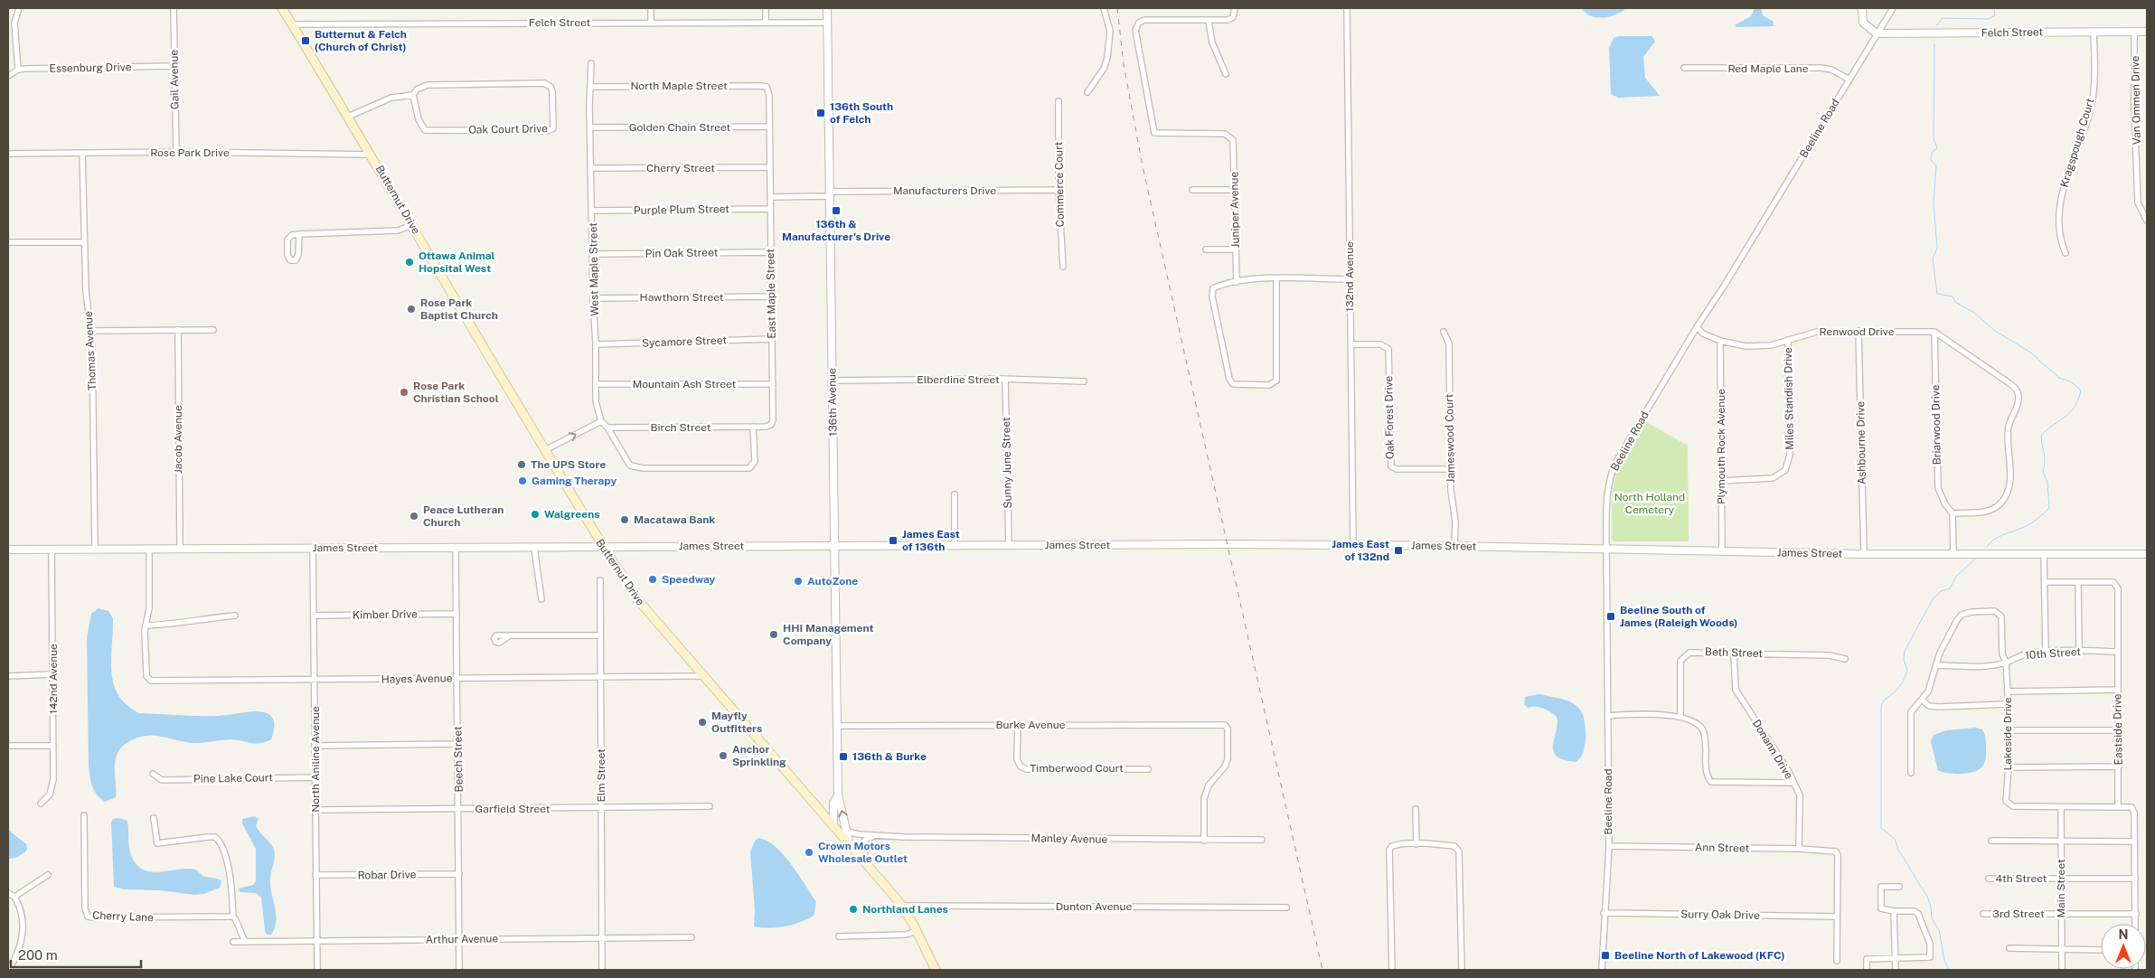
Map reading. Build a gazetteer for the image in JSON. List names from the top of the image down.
{
  "streets": {
    "main road": ["Butternut Drive"],
    "street": [
      "Felch Street",
      "Essenburg Drive",
      "Red Maple Lane",
      "Gail Avenue",
      "North Maple Street",
      "Van Ommen Drive",
      "Golden Chain Street",
      "Beeline Road",
      "Oak Court Drive",
      "Kragspough Court",
      "Rose Park Drive",
      "Cherry Street",
      "Commerce Court",
      "Manufacturers Drive",
      "Purple Plum Street",
      "Juniper Avenue",
      "Pin Oak Street",
      "West Maple Street",
      "132nd Avenue",
      "East Maple Street",
      "Hawthorn Street",
      "Renwood Drive",
      "Sycamore Street",
      "Thomas Avenue",
      "Elberdine Street",
      "Mountain Ash Street",
      "Miles Standish Drive",
      "136th Avenue",
      "Oak Forest Drive",
      "Briarwood Drive",
      "Birch Street",
      "Jameswood Court",
      "Jacob Avenue",
      "Ashbourne Drive",
      "Plymouth Rock Avenue",
      "Sunny June Street",
      "James Street",
      "Kimber Drive",
      "Beth Street",
      "10th Street",
      "142nd Avenue",
      "Hayes Avenue",
      "Burke Avenue",
      "Eastside Drive",
      "Lakeside Drive",
      "Donann Drive",
      "North Aniline Avenue",
      "Beech Street",
      "Timberwood Court",
      "Elm Street",
      "Pine Lake Court",
      "Garfield Street",
      "Manley Avenue",
      "Ann Street",
      "Robar Drive",
      "4th Street",
      "Main Street",
      "Dunton Avenue",
      "3rd Street",
      "Surry Oak Drive",
      "Cherry Lane",
      "Arthur Avenue"
    ]
  },
  "crossings": [
    ["Felch Street", "Van Ommen Drive"],
    ["Felch Street", "Beeline Road"],
    ["Felch Street", "Kragspough Court"],
    ["Felch Street", "Butternut Drive"],
    ["Felch Street", "136th Avenue"],
    ["Essenburg Drive", "Gail Avenue"],
    ["Red Maple Lane", "Beeline Road"],
    ["Gail Avenue", "Rose Park Drive"],
    ["North Maple Street", "West Maple Street"],
    ["North Maple Street", "East Maple Street"],
    ["Golden Chain Street", "West Maple Street"],
    ["Golden Chain Street", "East Maple Street"],
    ["Beeline Road", "Renwood Drive"],
    ["Beeline Road", "James Street"],
    ["Beeline Road", "Ann Street"],
    ["Beeline Road", "Surry Oak Drive"],
    ["Oak Court Drive", "Butternut Drive"],
    ["Rose Park Drive", "Butternut Drive"],
    ["Rose Park Drive", "Thomas Avenue"],
    ["Cherry Street", "West Maple Street"],
    ["Cherry Street", "East Maple Street"],
    ["Commerce Court", "Manufacturers Drive"],
    ["Manufacturers Drive", "East Maple Street"],
    ["Manufacturers Drive", "136th Avenue"],
    ["Butternut Drive", "136th Avenue"],
    ["Butternut Drive", "James Street"],
    ["Butternut Drive", "Hayes Avenue"],
    ["Butternut Drive", "Dunton Avenue"],
    ["Purple Plum Street", "West Maple Street"],
    ["Purple Plum Street", "East Maple Street"],
    ["Pin Oak Street", "West Maple Street"],
    ["Pin Oak Street", "East Maple Street"],
    ["West Maple Street", "East Maple Street"],
    ["West Maple Street", "Hawthorn Street"],
    ["West Maple Street", "Sycamore Street"],
    ["West Maple Street", "Mountain Ash Street"],
    ["West Maple Street", "Birch Street"],
    ["132nd Avenue", "Oak Forest Drive"],
    ["132nd Avenue", "James Street"],
    ["East Maple Street", "Hawthorn Street"],
    ["East Maple Street", "Sycamore Street"],
    ["East Maple Street", "Mountain Ash Street"],
    ["East Maple Street", "Birch Street"],
    ["Renwood Drive", "Miles Standish Drive"],
    ["Renwood Drive", "Briarwood Drive"],
    ["Renwood Drive", "Ashbourne Drive"],
    ["Renwood Drive", "Plymouth Rock Avenue"],
    ["Thomas Avenue", "James Street"],
    ["Elberdine Street", "136th Avenue"],
    ["Elberdine Street", "Sunny June Street"],
    ["Miles Standish Drive", "Plymouth Rock Avenue"],
    ["136th Avenue", "James Street"],
    ["136th Avenue", "Burke Avenue"],
    ["136th Avenue", "Manley Avenue"],
    ["Oak Forest Drive", "Jameswood Court"],
    ["Jameswood Court", "James Street"],
    ["Jacob Avenue", "James Street"],
    ["Ashbourne Drive", "James Street"],
    ["Plymouth Rock Avenue", "James Street"],
    ["Sunny June Street", "James Street"],
    ["James Street", "142nd Avenue"],
    ["James Street", "North Aniline Avenue"],
    ["James Street", "Beech Street"],
    ["Kimber Drive", "North Aniline Avenue"],
    ["Kimber Drive", "Beech Street"],
    ["Beth Street", "Donann Drive"],
    ["10th Street", "Eastside Drive"],
    ["10th Street", "Lakeside Drive"],
    ["Hayes Avenue", "North Aniline Avenue"],
    ["Hayes Avenue", "Beech Street"],
    ["Hayes Avenue", "Elm Street"],
    ["Burke Avenue", "Timberwood Court"],
    ["Burke Avenue", "Manley Avenue"],
    ["Lakeside Drive", "Main Street"],
    ["Donann Drive", "Ann Street"],
    ["North Aniline Avenue", "Pine Lake Court"],
    ["North Aniline Avenue", "Garfield Street"],
    ["North Aniline Avenue", "Robar Drive"],
    ["North Aniline Avenue", "Arthur Avenue"],
    ["Beech Street", "Garfield Street"],
    ["Beech Street", "Robar Drive"],
    ["Beech Street", "Arthur Avenue"],
    ["Elm Street", "Garfield Street"],
    ["Elm Street", "Arthur Avenue"],
    ["Ann Street", "Surry Oak Drive"],
    ["4th Street", "Main Street"],
    ["Main Street", "3rd Street"]
  ],
  "parks": ["North Holland Cemetery"],
  "places": {
    "transit": [
      "Butternut & Felch (Church of Christ)",
      "136th South of Felch",
      "136th & Manufacturer's Drive",
      "James East of 136th",
      "James East of 132nd",
      "Beeline South of James (Raleigh Woods)",
      "136th & Burke",
      "Beeline North of Lakewood (KFC)"
    ],
    "other": [
      "Ottawa Animal Hopsital West",
      "Rose Park Baptist Church",
      "Rose Park Christian School",
      "The UPS Store",
      "Gaming Therapy",
      "Walgreens",
      "Peace Lutheran Church",
      "Macatawa Bank",
      "Speedway",
      "AutoZone",
      "HHI Management Company",
      "Mayfly Outfitters",
      "Anchor Sprinkling",
      "Crown Motors Wholesale Outlet",
      "Northland Lanes"
    ]
  },
  "scale_bar": "200 m",
  "north": "top"
}
